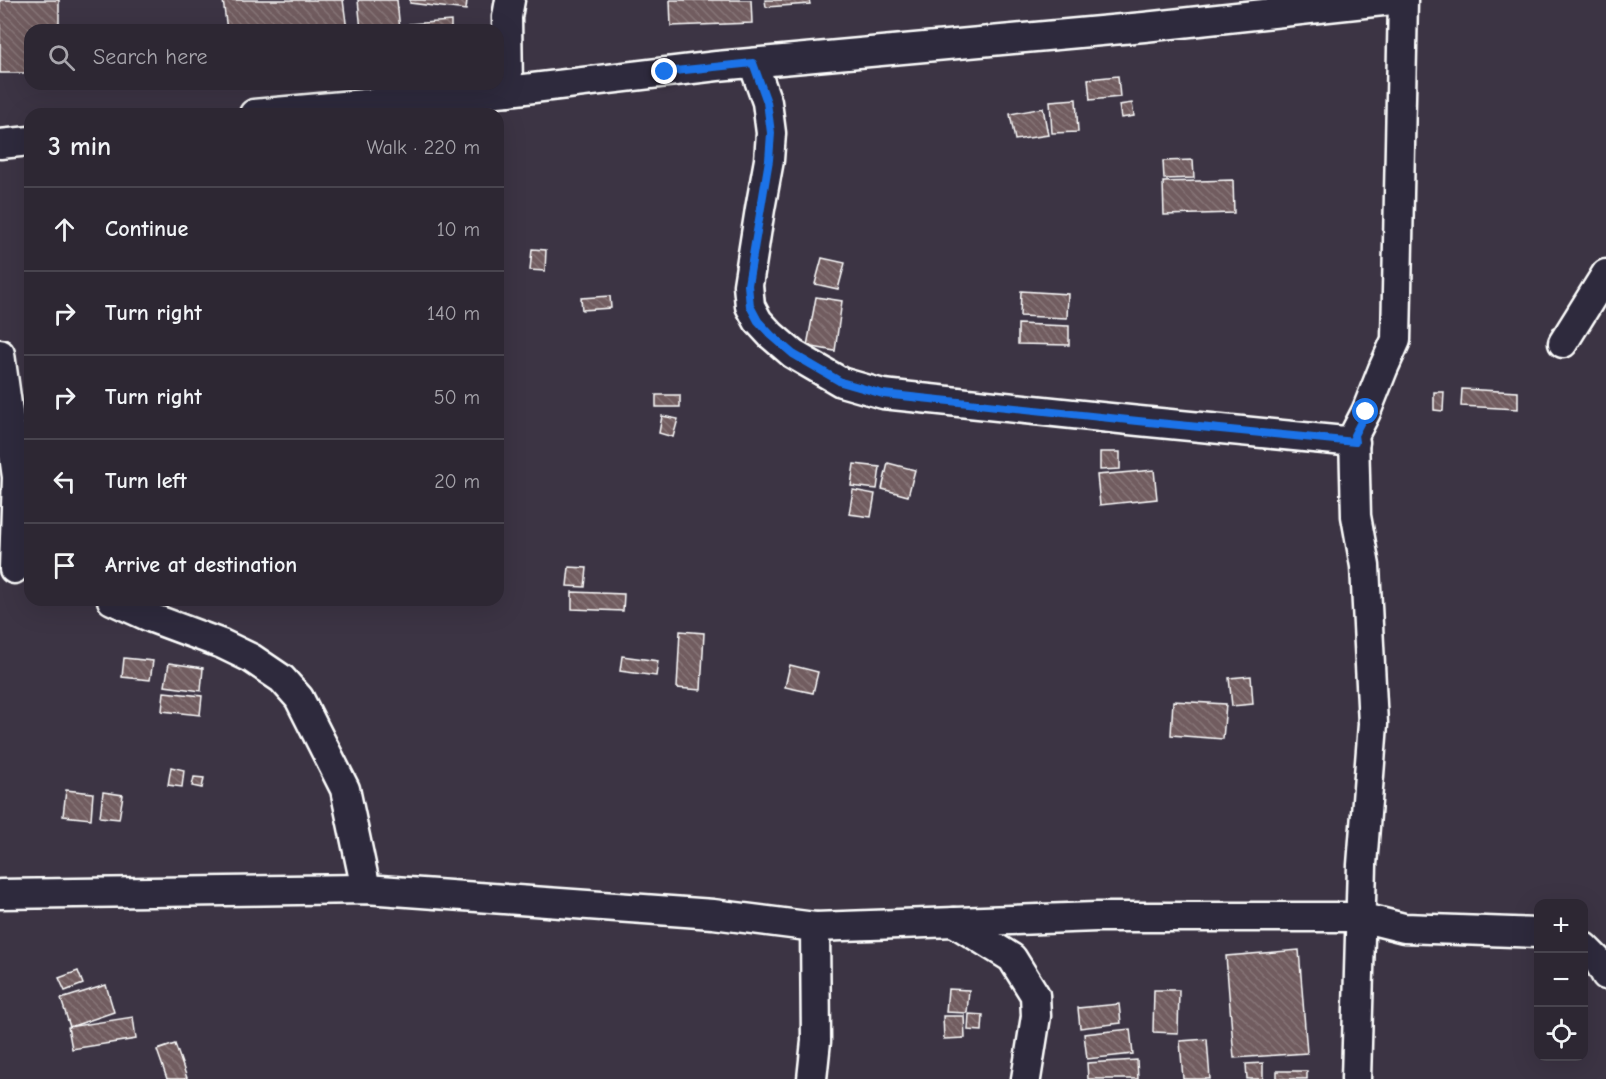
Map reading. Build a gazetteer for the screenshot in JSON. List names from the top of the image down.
{
  "page": {
    "search": "Search here",
    "heading": ["3 min", "Walk · 220 m"],
    "list": [
      ["Continue", "10 m"],
      ["Turn right", "140 m"],
      ["Turn right", "50 m"],
      ["Turn left", "20 m"],
      "Arrive at destination"
    ],
    "map_buttons": ["+", "−"]
  }
}
